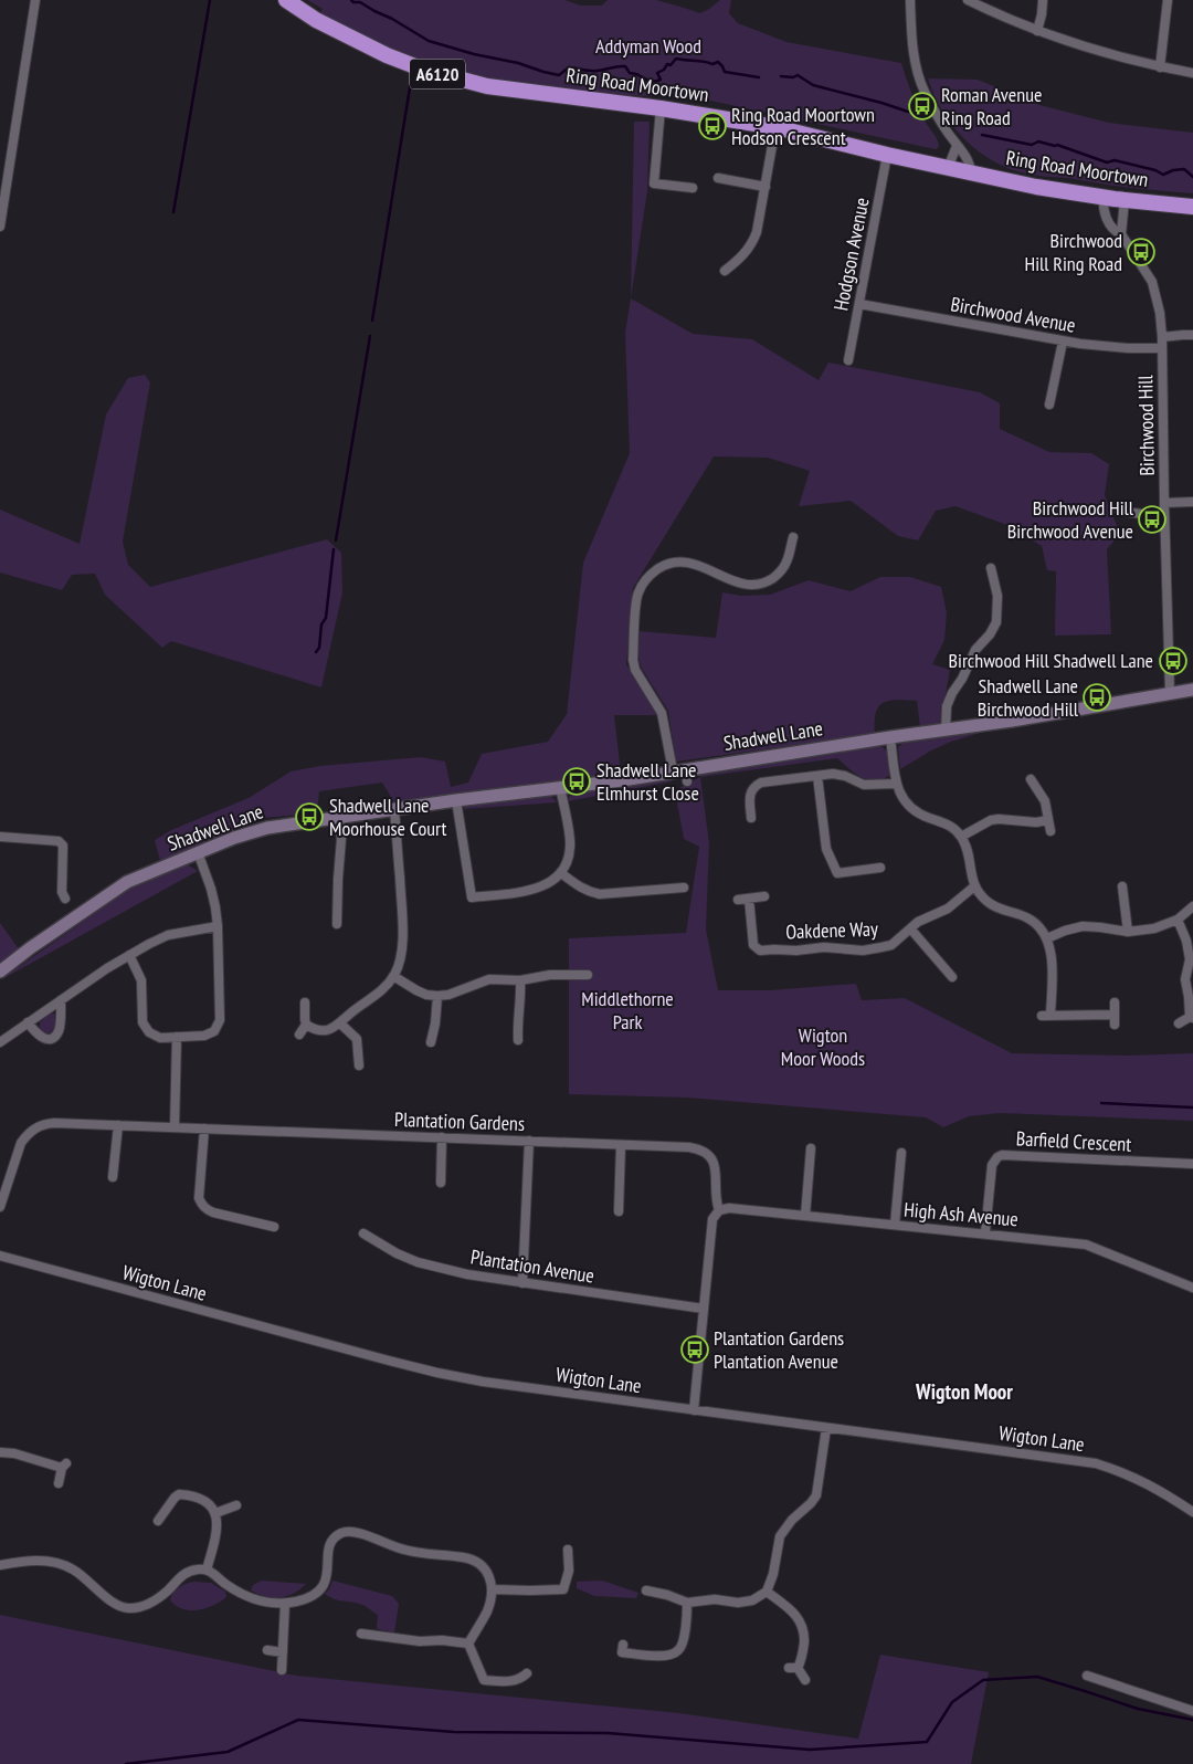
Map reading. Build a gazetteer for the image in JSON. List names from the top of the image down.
{
  "streets": {
    "highway": ["A6120", "Ring Road Moortown"],
    "street": [
      "Hodgson Avenue",
      "Birchwood Avenue",
      "Birchwood Hill",
      "Shadwell Lane",
      "Oakdene Way",
      "Plantation Gardens",
      "Barfield Crescent",
      "High Ash Avenue",
      "Plantation Avenue",
      "Wigton Lane"
    ]
  },
  "crossings": [
    ["Ring Road Moortown", "Hodgson Avenue"],
    ["Ring Road Moortown", "Birchwood Hill"],
    ["Hodgson Avenue", "Birchwood Avenue"],
    ["Birchwood Avenue", "Birchwood Hill"],
    ["Birchwood Hill", "Shadwell Lane"],
    ["Plantation Gardens", "High Ash Avenue"],
    ["Plantation Gardens", "Plantation Avenue"],
    ["Plantation Gardens", "Wigton Lane"],
    ["Barfield Crescent", "High Ash Avenue"]
  ],
  "districts": ["Wigton Moor"],
  "parks": ["Addyman Wood", "Middlethorne Park", "Wigton Moor Woods"],
  "places": {
    "bus stop": [
      "Roman Avenue Ring Road",
      "Ring Road Moortown Hodson Crescent",
      "Birchwood Hill Ring Road",
      "Birchwood Hill Birchwood Avenue",
      "Birchwood Hill Shadwell Lane",
      "Shadwell Lane Birchwood Hill",
      "Shadwell Lane Elmhurst Close",
      "Shadwell Lane Moorhouse Court",
      "Plantation Gardens Plantation Avenue"
    ]
  }
}
